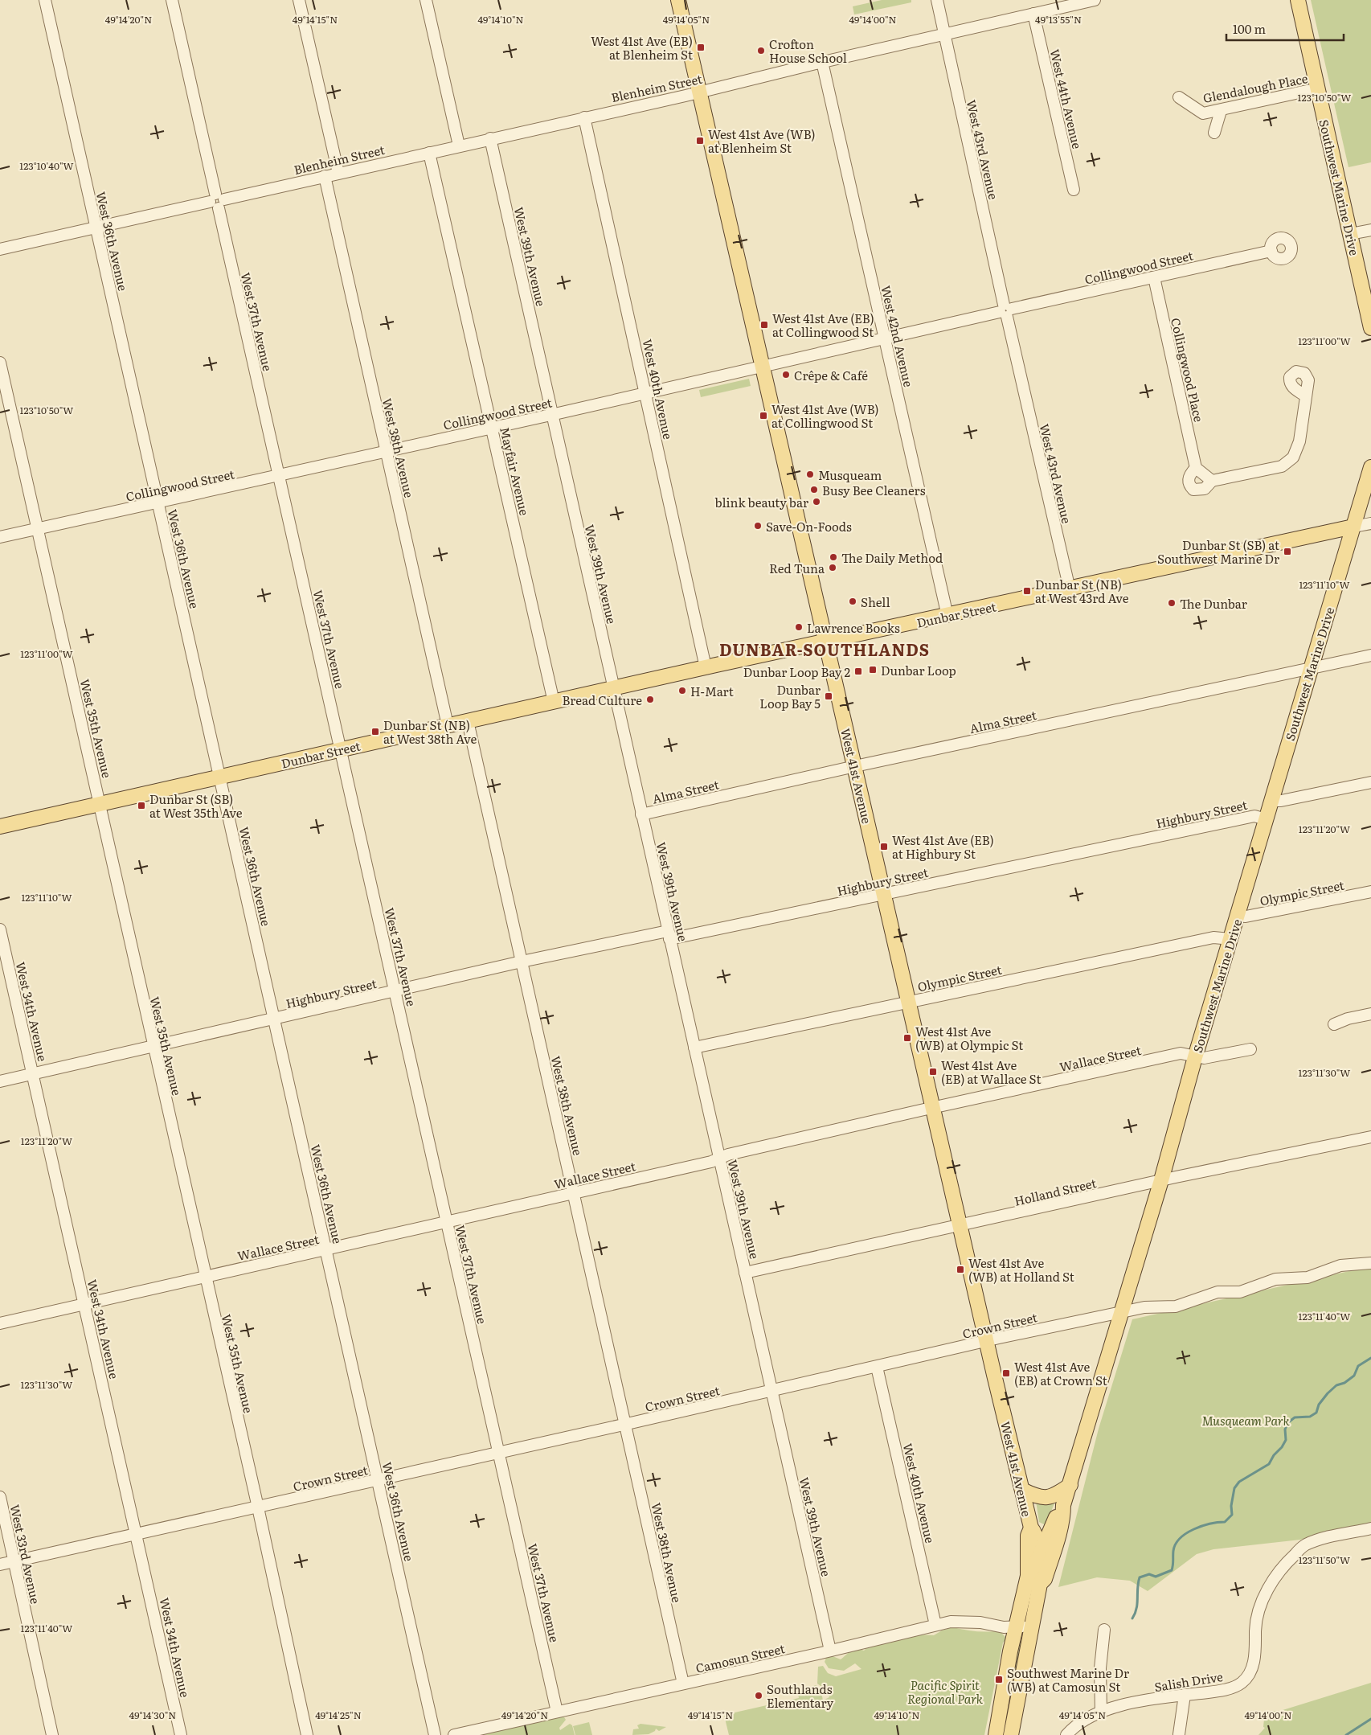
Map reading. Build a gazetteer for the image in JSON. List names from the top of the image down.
{
  "streets": {
    "main road": ["Southwest Marine Drive", "Dunbar Street", "West 41st Avenue"],
    "street": [
      "Blenheim Street",
      "Glendalough Place",
      "West 44th Avenue",
      "West 43rd Avenue",
      "West 36th Avenue",
      "West 39th Avenue",
      "Collingwood Street",
      "West 37th Avenue",
      "West 42nd Avenue",
      "Collingwood Place",
      "West 40th Avenue",
      "West 38th Avenue",
      "Mayfair Avenue",
      "Alma Street",
      "West 35th Avenue",
      "Highbury Street",
      "Olympic Street",
      "West 34th Avenue",
      "Wallace Street",
      "Holland Street",
      "Crown Street",
      "West 33rd Avenue",
      "Camosun Street",
      "Salish Drive"
    ]
  },
  "crossings": [
    ["Blenheim Street", "West 44th Avenue"],
    ["Blenheim Street", "West 43rd Avenue"],
    ["Blenheim Street", "West 36th Avenue"],
    ["Blenheim Street", "West 39th Avenue"],
    ["Blenheim Street", "West 37th Avenue"],
    ["Blenheim Street", "West 42nd Avenue"],
    ["Blenheim Street", "West 40th Avenue"],
    ["Blenheim Street", "West 38th Avenue"],
    ["Blenheim Street", "Mayfair Avenue"],
    ["Blenheim Street", "West 41st Avenue"],
    ["Glendalough Place", "Southwest Marine Drive"],
    ["West 43rd Avenue", "Collingwood Street"],
    ["West 43rd Avenue", "Dunbar Street"],
    ["Southwest Marine Drive", "Dunbar Street"],
    ["Southwest Marine Drive", "Alma Street"],
    ["Southwest Marine Drive", "West 41st Avenue"],
    ["Southwest Marine Drive", "Highbury Street"],
    ["Southwest Marine Drive", "Olympic Street"],
    ["Southwest Marine Drive", "Wallace Street"],
    ["Southwest Marine Drive", "Holland Street"],
    ["Southwest Marine Drive", "Crown Street"],
    ["Southwest Marine Drive", "Camosun Street"],
    ["West 36th Avenue", "Collingwood Street"],
    ["West 36th Avenue", "Dunbar Street"],
    ["West 36th Avenue", "Highbury Street"],
    ["West 36th Avenue", "Wallace Street"],
    ["West 36th Avenue", "Crown Street"],
    ["West 39th Avenue", "Collingwood Street"],
    ["West 39th Avenue", "Dunbar Street"],
    ["West 39th Avenue", "Alma Street"],
    ["West 39th Avenue", "Highbury Street"],
    ["West 39th Avenue", "Olympic Street"],
    ["West 39th Avenue", "Wallace Street"],
    ["West 39th Avenue", "Holland Street"],
    ["West 39th Avenue", "Crown Street"],
    ["West 39th Avenue", "Camosun Street"],
    ["Collingwood Street", "West 37th Avenue"],
    ["Collingwood Street", "West 42nd Avenue"],
    ["Collingwood Street", "Collingwood Place"],
    ["Collingwood Street", "West 40th Avenue"],
    ["Collingwood Street", "West 38th Avenue"],
    ["Collingwood Street", "Mayfair Avenue"],
    ["Collingwood Street", "West 35th Avenue"],
    ["Collingwood Street", "West 41st Avenue"],
    ["West 37th Avenue", "Dunbar Street"],
    ["West 37th Avenue", "Highbury Street"],
    ["West 37th Avenue", "Wallace Street"],
    ["West 37th Avenue", "Crown Street"],
    ["West 37th Avenue", "Camosun Street"],
    ["West 42nd Avenue", "Dunbar Street"],
    ["West 40th Avenue", "Dunbar Street"],
    ["West 40th Avenue", "Crown Street"],
    ["West 40th Avenue", "Camosun Street"],
    ["West 38th Avenue", "Dunbar Street"],
    ["West 38th Avenue", "Highbury Street"],
    ["West 38th Avenue", "Wallace Street"],
    ["West 38th Avenue", "Crown Street"],
    ["West 38th Avenue", "Camosun Street"],
    ["Mayfair Avenue", "Dunbar Street"],
    ["Dunbar Street", "West 35th Avenue"],
    ["Dunbar Street", "West 41st Avenue"],
    ["Alma Street", "West 41st Avenue"],
    ["West 35th Avenue", "Highbury Street"],
    ["West 35th Avenue", "Wallace Street"],
    ["West 35th Avenue", "Crown Street"],
    ["West 41st Avenue", "Highbury Street"],
    ["West 41st Avenue", "Olympic Street"],
    ["West 41st Avenue", "Wallace Street"],
    ["West 41st Avenue", "Holland Street"],
    ["West 41st Avenue", "Crown Street"],
    ["Highbury Street", "West 34th Avenue"],
    ["West 34th Avenue", "Wallace Street"],
    ["West 34th Avenue", "Crown Street"],
    ["Crown Street", "West 33rd Avenue"]
  ],
  "districts": ["DUNBAR-SOUTHLANDS"],
  "parks": ["Musqueam Park", "Pacific Spirit Regional Park"],
  "places": {
    "transit": [
      "West 41st Ave (EB) at Blenheim St",
      "West 41st Ave (WB) at Blenheim St",
      "West 41st Ave (EB) at Collingwood St",
      "West 41st Ave (WB) at Collingwood St",
      "Dunbar St (SB) at Southwest Marine Dr",
      "Dunbar St (NB) at West 43rd Ave",
      "Dunbar Loop",
      "Dunbar Loop Bay 2",
      "Dunbar Loop Bay 5",
      "Dunbar St (NB) at West 38th Ave",
      "Dunbar St (SB) at West 35th Ave",
      "West 41st Ave (EB) at Highbury St",
      "West 41st Ave (WB) at Olympic St",
      "West 41st Ave (EB) at Wallace St",
      "West 41st Ave (WB) at Holland St",
      "West 41st Ave (EB) at Crown St",
      "Southwest Marine Dr (WB) at Camosun St"
    ],
    "other": [
      "Crofton House School",
      "Crêpe & Café",
      "Musqueam",
      "Busy Bee Cleaners",
      "blink beauty bar",
      "Save-On-Foods",
      "The Daily Method",
      "Red Tuna",
      "Shell",
      "The Dunbar",
      "Lawrence Books",
      "H-Mart",
      "Bread Culture",
      "Southlands Elementary"
    ]
  },
  "scale_bar": "100 m",
  "coordinates": [
    "49°14'20\"N",
    "49°14'15\"N",
    "49°14'10\"N",
    "49°14'05\"N",
    "49°14'00\"N",
    "49°13'55\"N",
    "123°10'50\"W",
    "123°10'40\"W",
    "123°11'00\"W",
    "123°11'10\"W",
    "123°11'20\"W",
    "123°11'30\"W",
    "123°11'40\"W",
    "123°11'50\"W",
    "49°14'30\"N",
    "49°14'25\"N"
  ]
}
